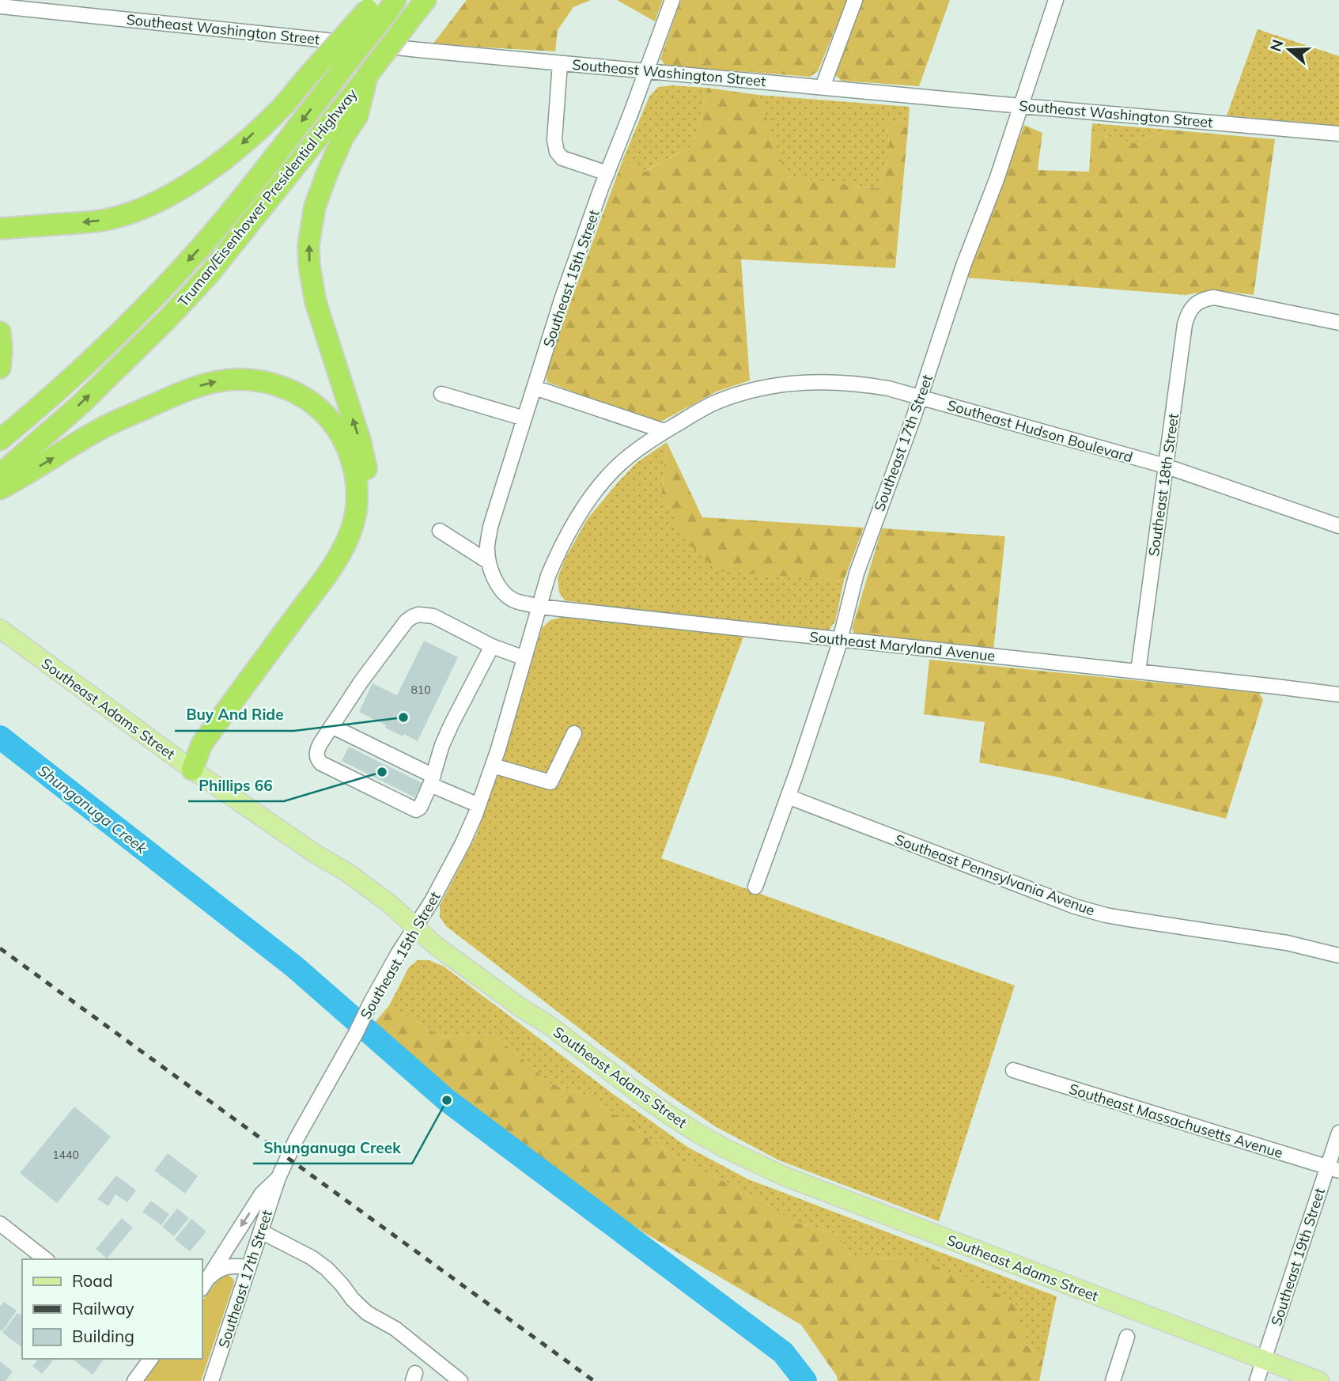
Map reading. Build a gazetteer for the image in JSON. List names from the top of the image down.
{
  "streets": {
    "highway": ["Truman/Eisenhower Presidential Highway"],
    "main road": ["Southeast Adams Street"],
    "street": [
      "Southeast Washington Street",
      "Southeast 15th Street",
      "Southeast Hudson Boulevard",
      "Southeast 17th Street",
      "Southeast 18th Street",
      "Southeast Maryland Avenue",
      "Southeast Pennsylvania Avenue",
      "Southeast Massachusetts Avenue",
      "Southeast 19th Street"
    ]
  },
  "crossings": [
    ["Southeast Washington Street", "Southeast 15th Street"],
    ["Southeast Washington Street", "Southeast 17th Street"],
    ["Southeast 15th Street", "Southeast Hudson Boulevard"],
    ["Southeast 15th Street", "Southeast 17th Street"],
    ["Southeast 15th Street", "Southeast Maryland Avenue"],
    ["Southeast 15th Street", "Southeast Adams Street"],
    ["Southeast Hudson Boulevard", "Southeast 17th Street"],
    ["Southeast Hudson Boulevard", "Southeast 18th Street"],
    ["Southeast Hudson Boulevard", "Southeast Maryland Avenue"],
    ["Southeast 17th Street", "Southeast Maryland Avenue"],
    ["Southeast 17th Street", "Southeast Pennsylvania Avenue"],
    ["Southeast 18th Street", "Southeast Maryland Avenue"],
    ["Southeast Adams Street", "Southeast 19th Street"],
    ["Southeast Massachusetts Avenue", "Southeast 19th Street"]
  ],
  "water": ["Shunganuga Creek"],
  "places": ["Buy And Ride", "Phillips 66", "Shunganuga Creek"],
  "house_numbers": ["810", "1440"],
  "legend": ["Road", "Railway", "Building"],
  "north": "left"
}
